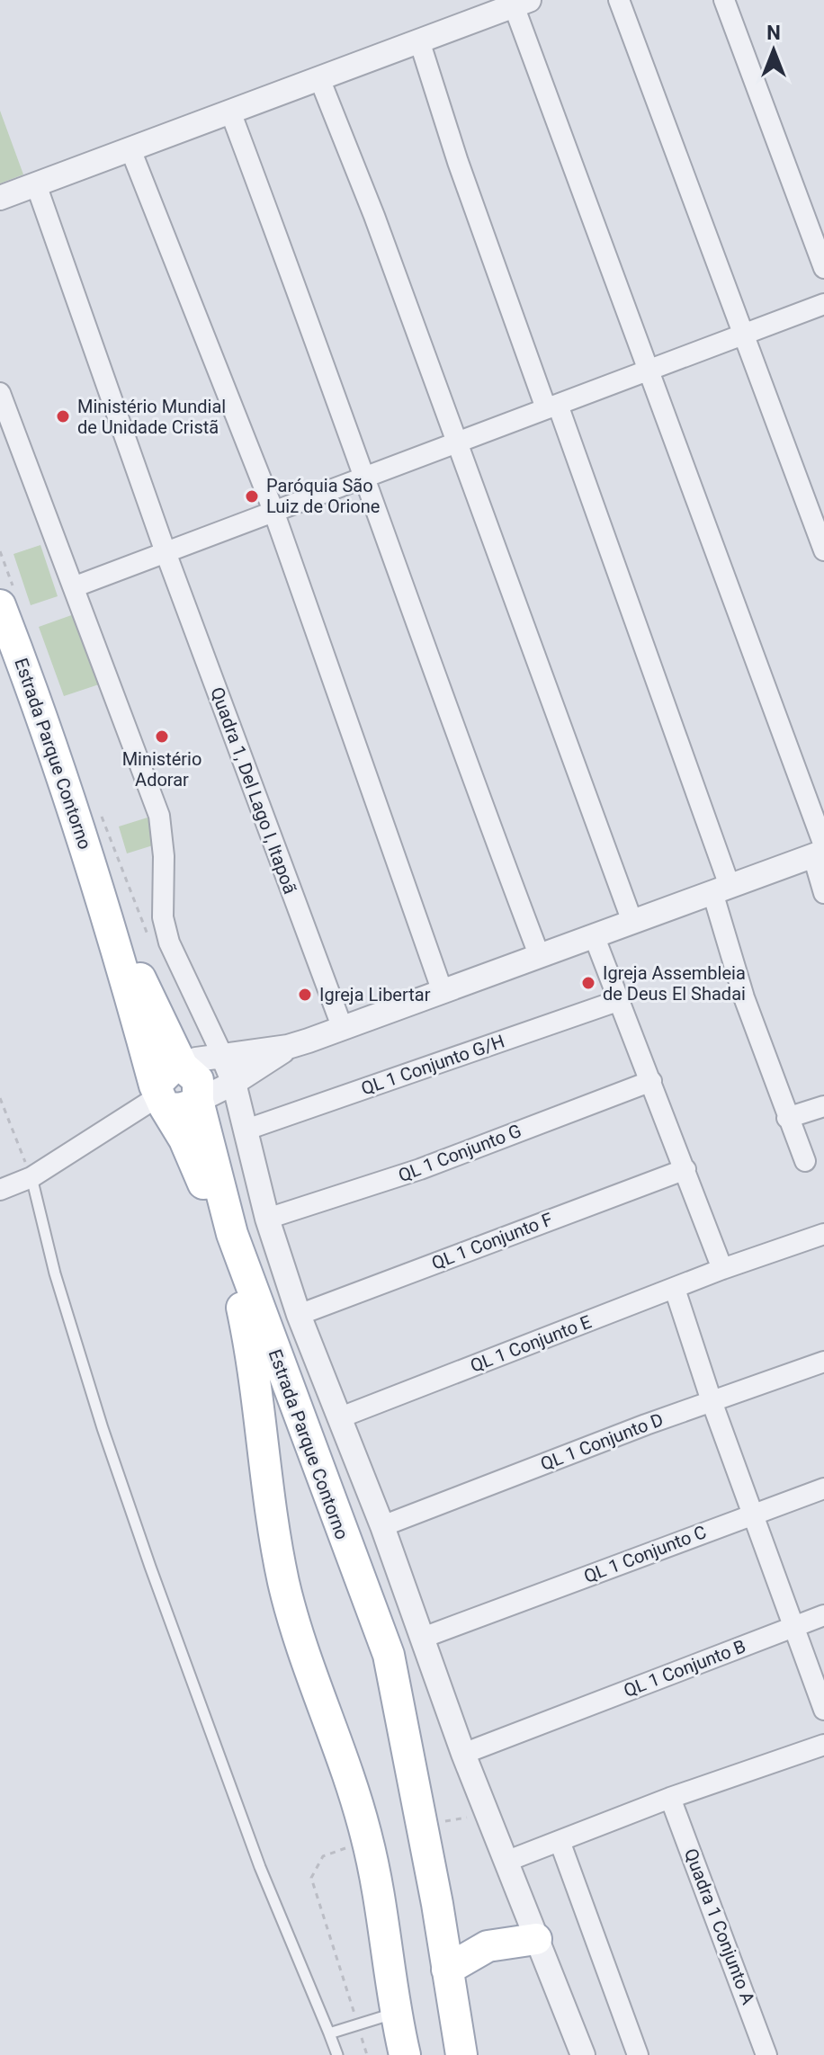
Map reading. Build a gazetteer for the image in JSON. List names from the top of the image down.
{
  "streets": {
    "main road": ["Estrada Parque Contorno"],
    "street": [
      "Quadra 1, Del Lago I, Itapoã",
      "QL 1 Conjunto G/H",
      "QL 1 Conjunto G",
      "QL 1 Conjunto F",
      "QL 1 Conjunto E",
      "QL 1 Conjunto D",
      "QL 1 Conjunto C",
      "QL 1 Conjunto B",
      "Quadra 1 Conjunto A"
    ]
  },
  "places": [
    "Ministério Mundial de Unidade Cristã",
    "Paróquia São Luiz de Orione",
    "Ministério Adorar",
    "Igreja Assembleia de Deus El Shadai",
    "Igreja Libertar"
  ],
  "north": "top"
}
